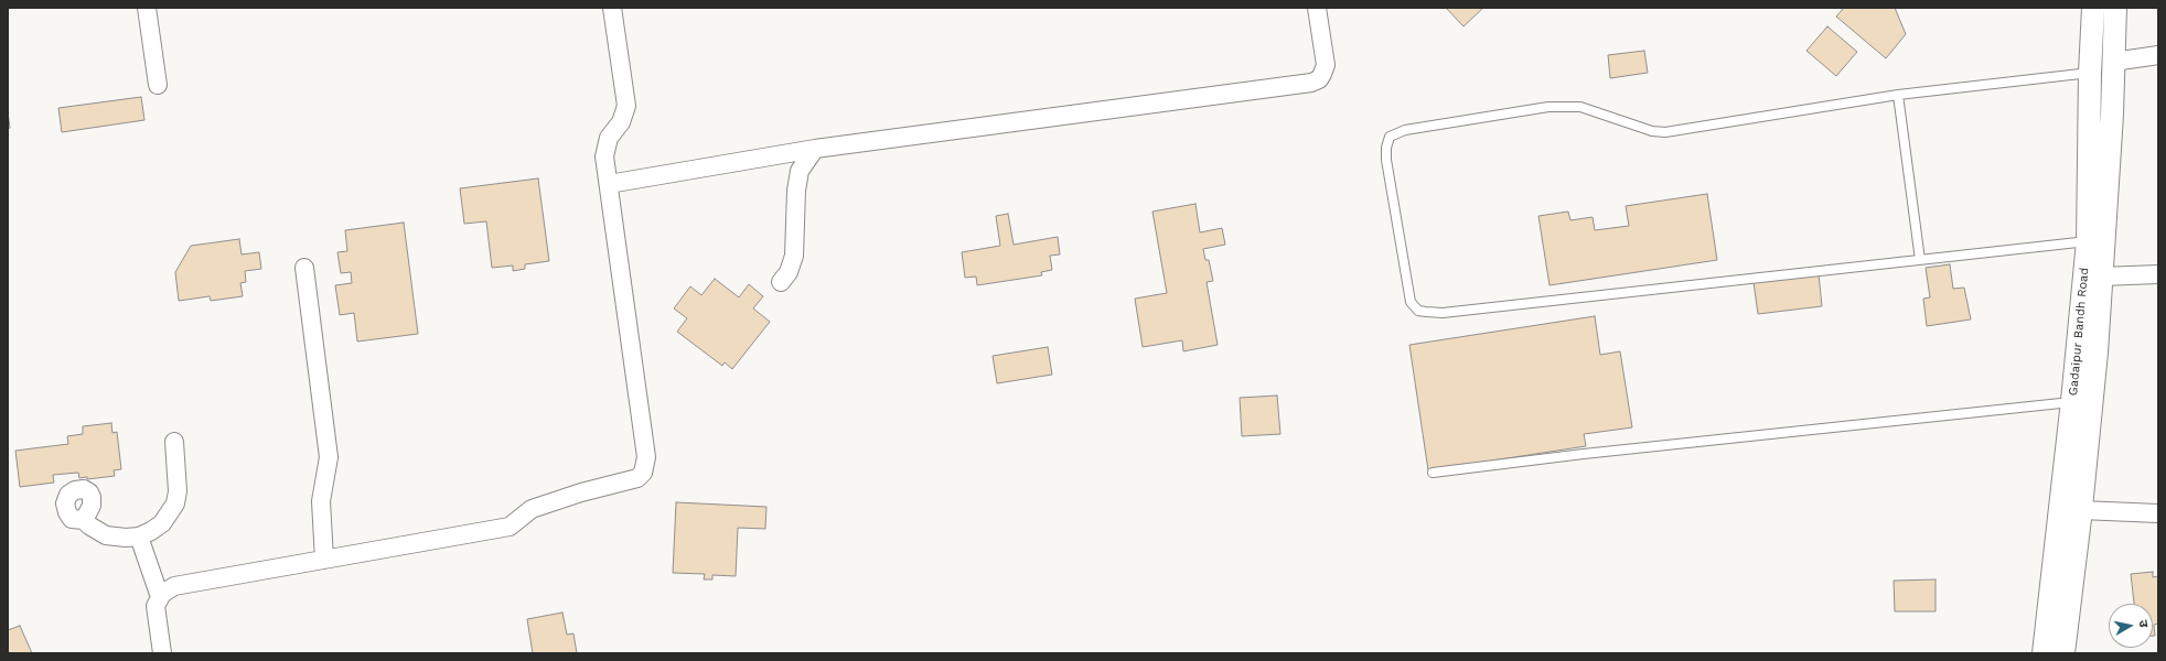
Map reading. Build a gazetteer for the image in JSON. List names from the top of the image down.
{
  "streets": {
    "street": ["Gadaipur Bandh Road"]
  },
  "north": "right"
}
